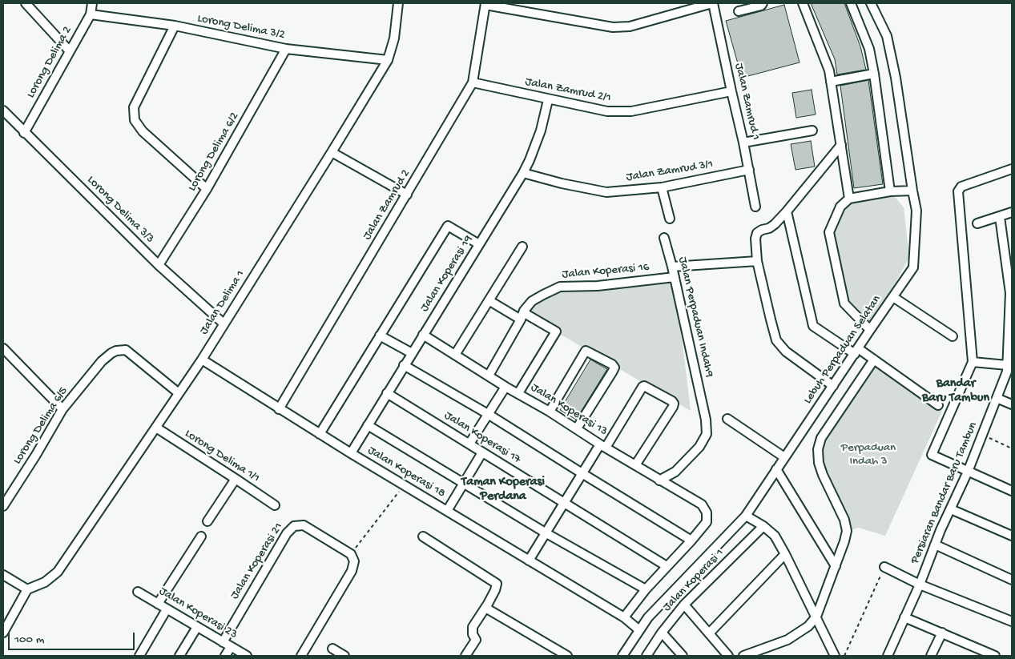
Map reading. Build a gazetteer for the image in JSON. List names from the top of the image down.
{
  "streets": {
    "street": [
      "Lorong Delima 3/2",
      "Lorong Delima 2",
      "Jalan Zamrud 2/1",
      "Jalan Zamrud 1",
      "Lorong Delima 6/2",
      "Jalan Zamrud 3/1",
      "Jalan Zamrud 2",
      "Lorong Delima 3/3",
      "Jalan Koperasi 16",
      "Jalan Koperasi 19",
      "Jalan Delima 1",
      "Jalan Perpaduan Indah9",
      "Lebuh Perpaduan Selatan",
      "Jalan Koperasi 13",
      "Lorong Delima 6/5",
      "Jalan Koperasi 17",
      "Lorong Delima 1/1",
      "Jalan Koperasi 18",
      "Persiaran Bandar Baru Tambun",
      "Jalan Koperasi 21",
      "Jalan Koperasi 1",
      "Jalan Koperasi 23"
    ]
  },
  "crossings": [
    ["Lorong Delima 3/2", "Lorong Delima 2"],
    ["Lorong Delima 3/2", "Lorong Delima 6/2"],
    ["Lorong Delima 3/2", "Jalan Delima 1"],
    ["Lorong Delima 2", "Lorong Delima 3/3"],
    ["Jalan Zamrud 2/1", "Jalan Zamrud 1"],
    ["Jalan Zamrud 2/1", "Jalan Zamrud 2"],
    ["Jalan Zamrud 2/1", "Jalan Koperasi 19"],
    ["Jalan Zamrud 1", "Jalan Zamrud 3/1"],
    ["Lorong Delima 6/2", "Lorong Delima 3/3"],
    ["Jalan Zamrud 3/1", "Jalan Koperasi 19"],
    ["Jalan Zamrud 2", "Jalan Koperasi 18"],
    ["Lorong Delima 3/3", "Jalan Delima 1"],
    ["Jalan Koperasi 16", "Jalan Perpaduan Indah9"],
    ["Jalan Koperasi 16", "Jalan Koperasi 13"],
    ["Jalan Koperasi 19", "Jalan Koperasi 13"],
    ["Jalan Koperasi 19", "Jalan Koperasi 17"],
    ["Jalan Koperasi 19", "Jalan Koperasi 18"],
    ["Jalan Delima 1", "Lorong Delima 6/5"],
    ["Jalan Delima 1", "Lorong Delima 1/1"],
    ["Jalan Delima 1", "Jalan Koperasi 18"],
    ["Jalan Perpaduan Indah9", "Jalan Koperasi 13"],
    ["Lebuh Perpaduan Selatan", "Jalan Koperasi 18"],
    ["Jalan Koperasi 21", "Jalan Koperasi 23"]
  ],
  "districts": ["Bandar Baru Tambun", "Taman Koperasi Perdana"],
  "parks": ["Perpaduan Indah 3"],
  "scale_bar": "100 m"
}
